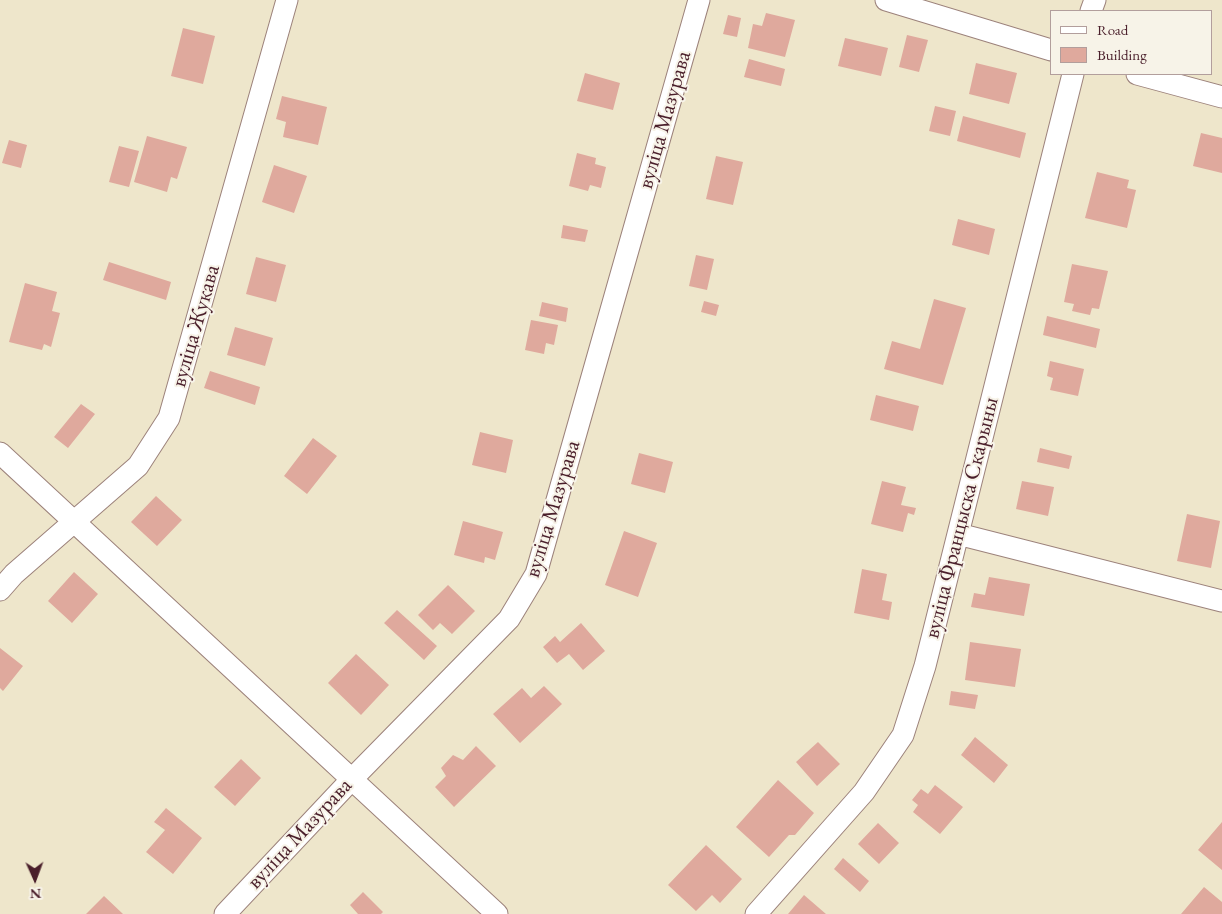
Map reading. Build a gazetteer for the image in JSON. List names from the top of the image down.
{
  "streets": {
    "street": ["вуліца Мазурава", "вуліца Жукава", "вуліца Францыска Скарыны"]
  },
  "legend": ["Road", "Building"],
  "north": "bottom"
}
